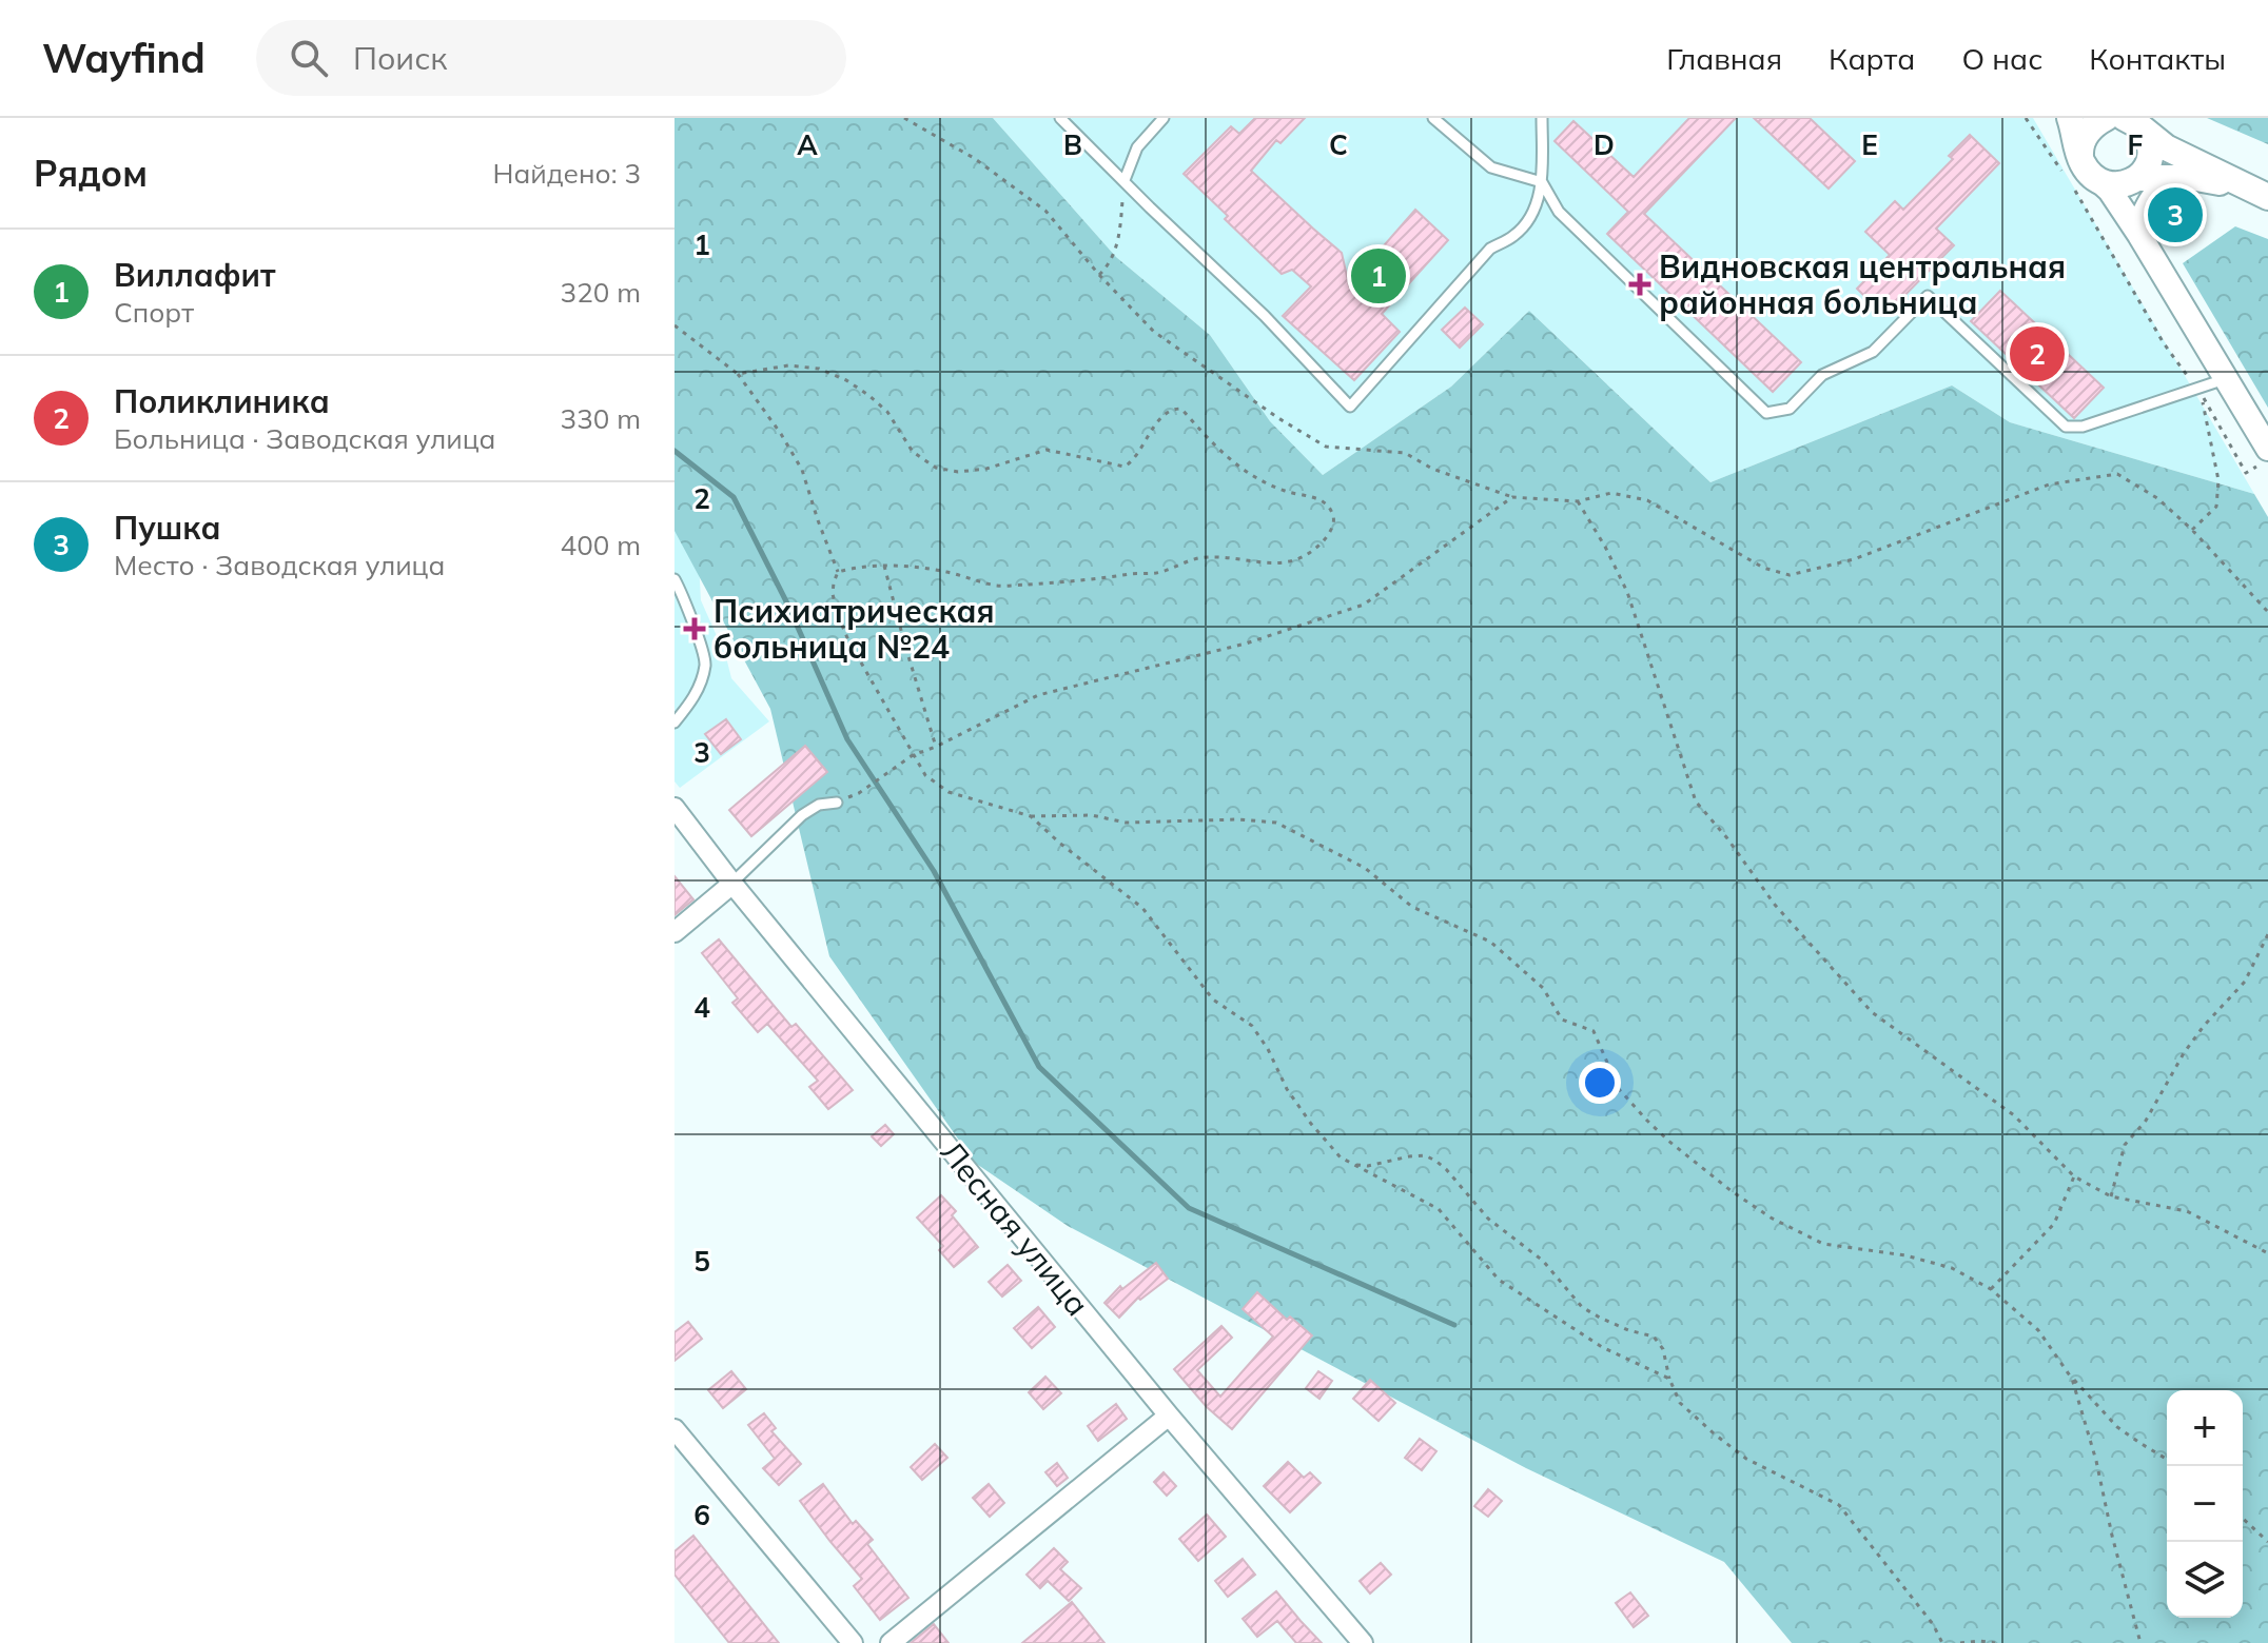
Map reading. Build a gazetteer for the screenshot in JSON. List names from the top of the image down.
{
  "streets": {
    "street": ["Лесная улица"]
  },
  "places": {
    "health": ["Видновская центральная районная больница", "Психиатрическая больница №24"]
  },
  "page": {
    "header": "Wayfind",
    "search": "Поиск",
    "nav": [
      "Главная",
      "Карта",
      "О нас",
      "Контакты"
    ],
    "heading": ["Рядом", "Найдено: 3"],
    "pins": ["3", "1", "2"],
    "list": [
      {
        "mark": "1",
        "name": "Виллафит",
        "note": "Спорт",
        "value": "320 m"
      },
      {
        "mark": "2",
        "name": "Поликлиника",
        "note": "Больница · Заводская улица",
        "value": "330 m"
      },
      {
        "mark": "3",
        "name": "Пушка",
        "note": "Место · Заводская улица",
        "value": "400 m"
      }
    ],
    "map_buttons": ["+", "−"]
  },
  "grid": {
    "columns": [
      "A",
      "B",
      "C",
      "D",
      "E",
      "F"
    ],
    "rows": [
      "1",
      "2",
      "3",
      "4",
      "5",
      "6"
    ]
  }
}
